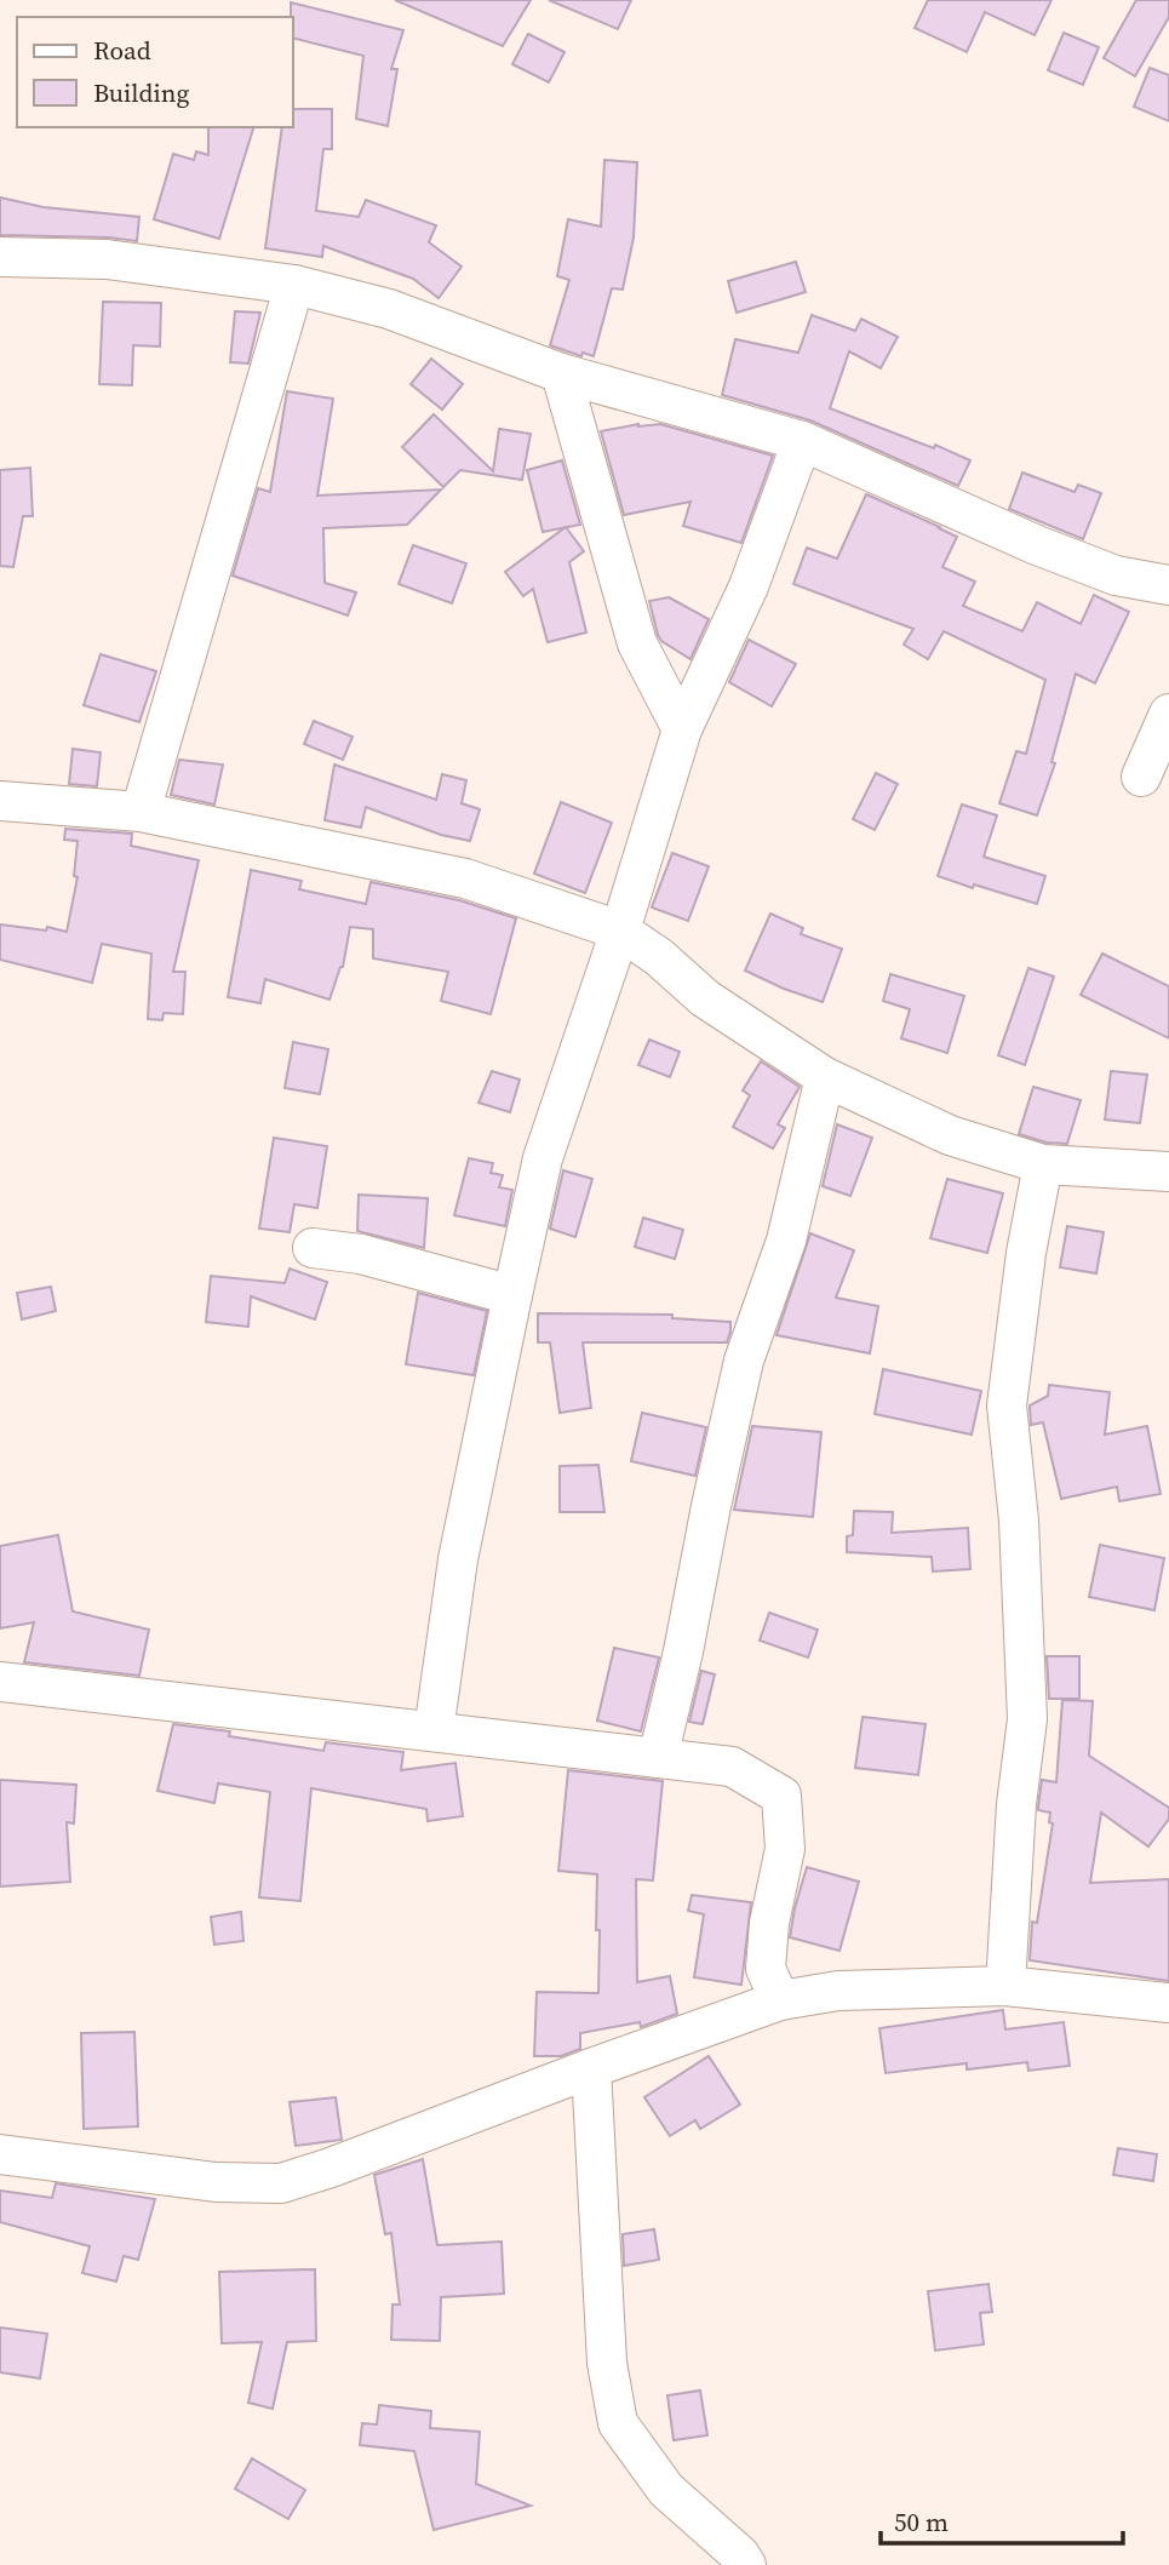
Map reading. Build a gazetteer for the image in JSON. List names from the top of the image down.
{
  "legend": ["Road", "Building"],
  "scale_bar": "50 m"
}
